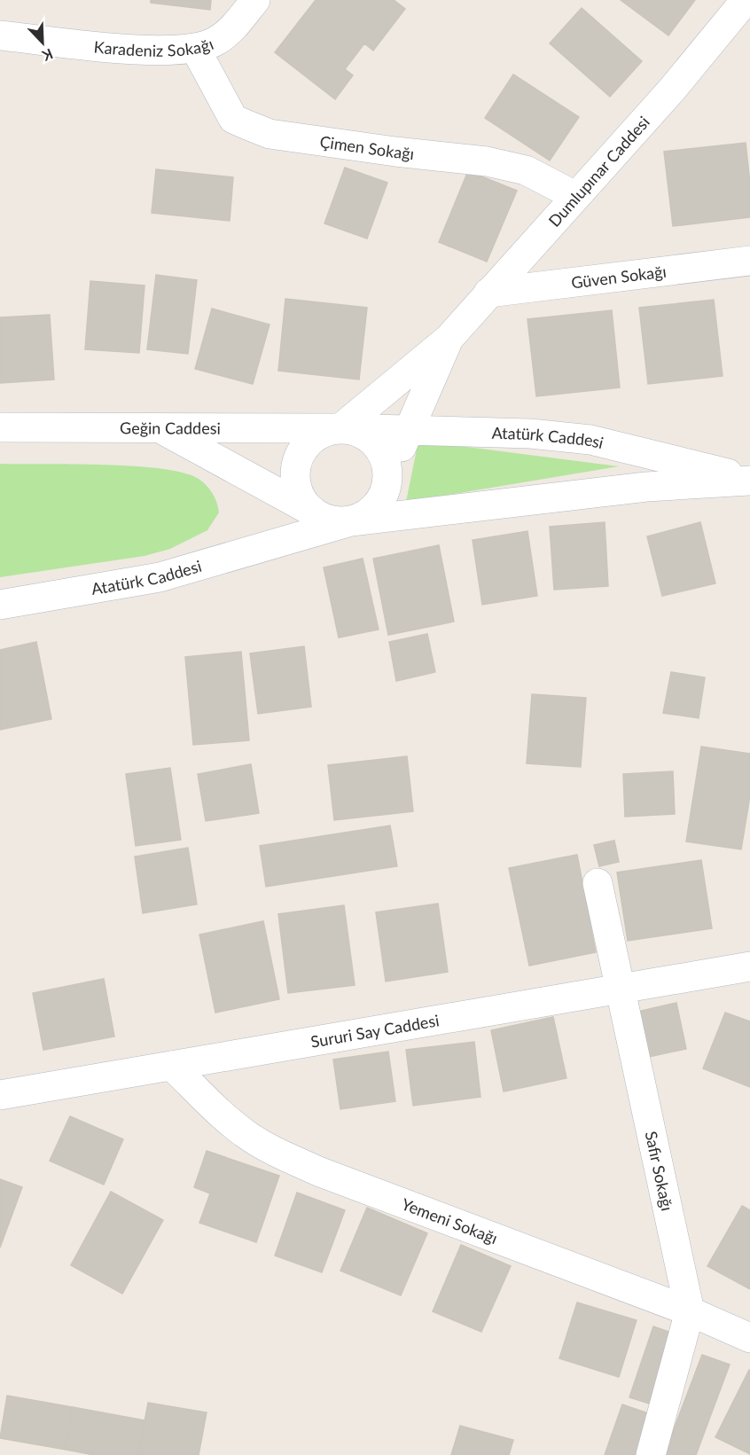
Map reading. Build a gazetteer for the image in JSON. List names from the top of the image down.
{
  "streets": {
    "street": [
      "Karadeniz Sokağı",
      "Çimen Sokağı",
      "Dumlupınar Caddesi",
      "Güven Sokağı",
      "Geğin Caddesi",
      "Atatürk Caddesi",
      "Sururi Say Caddesi",
      "Safir Sokağı",
      "Yemeni Sokağı"
    ]
  },
  "crossings": [
    ["Karadeniz Sokağı", "Çimen Sokağı"],
    ["Çimen Sokağı", "Dumlupınar Caddesi"],
    ["Dumlupınar Caddesi", "Güven Sokağı"],
    ["Dumlupınar Caddesi", "Geğin Caddesi"],
    ["Dumlupınar Caddesi", "Atatürk Caddesi"],
    ["Geğin Caddesi", "Atatürk Caddesi"],
    ["Sururi Say Caddesi", "Safir Sokağı"],
    ["Sururi Say Caddesi", "Yemeni Sokağı"],
    ["Safir Sokağı", "Yemeni Sokağı"]
  ],
  "north": "bottom right"
}
